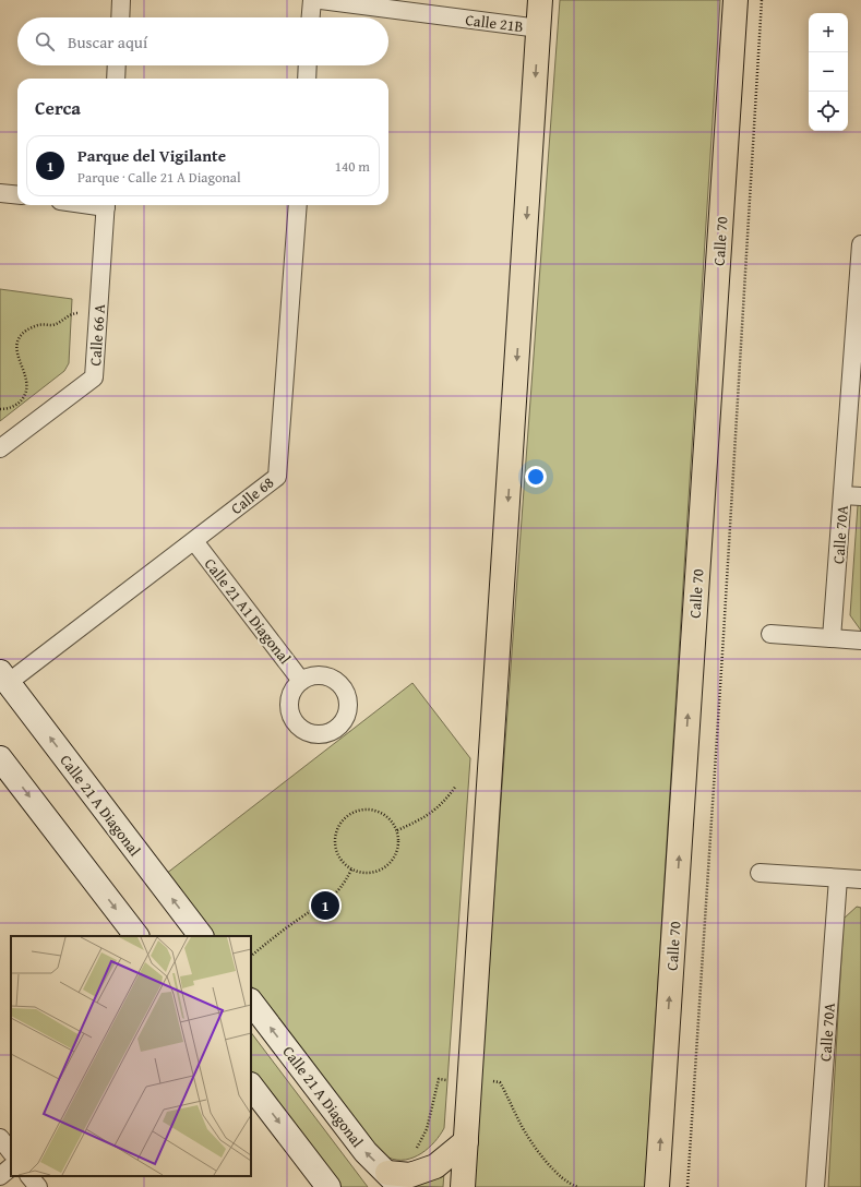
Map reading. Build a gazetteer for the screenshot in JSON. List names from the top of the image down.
{
  "streets": {
    "main road": ["Calle 70", "Calle 21 A Diagonal"],
    "street": [
      "Calle 21B",
      "Calle 66 A",
      "Calle 68",
      "Calle 70A",
      "Calle 21 A1 Diagonal"
    ]
  },
  "crossings": [
    ["Calle 68", "Calle 21 A1 Diagonal"],
    ["Calle 68", "Calle 21 A Diagonal"]
  ],
  "page": {
    "map_buttons": ["+", "−"],
    "search": "Buscar aquí",
    "heading": "Cerca",
    "list": [
      {
        "mark": "1",
        "name": "Parque del Vigilante",
        "note": "Parque · Calle 21 A Diagonal",
        "value": "140 m"
      }
    ],
    "pins": "1"
  }
}
